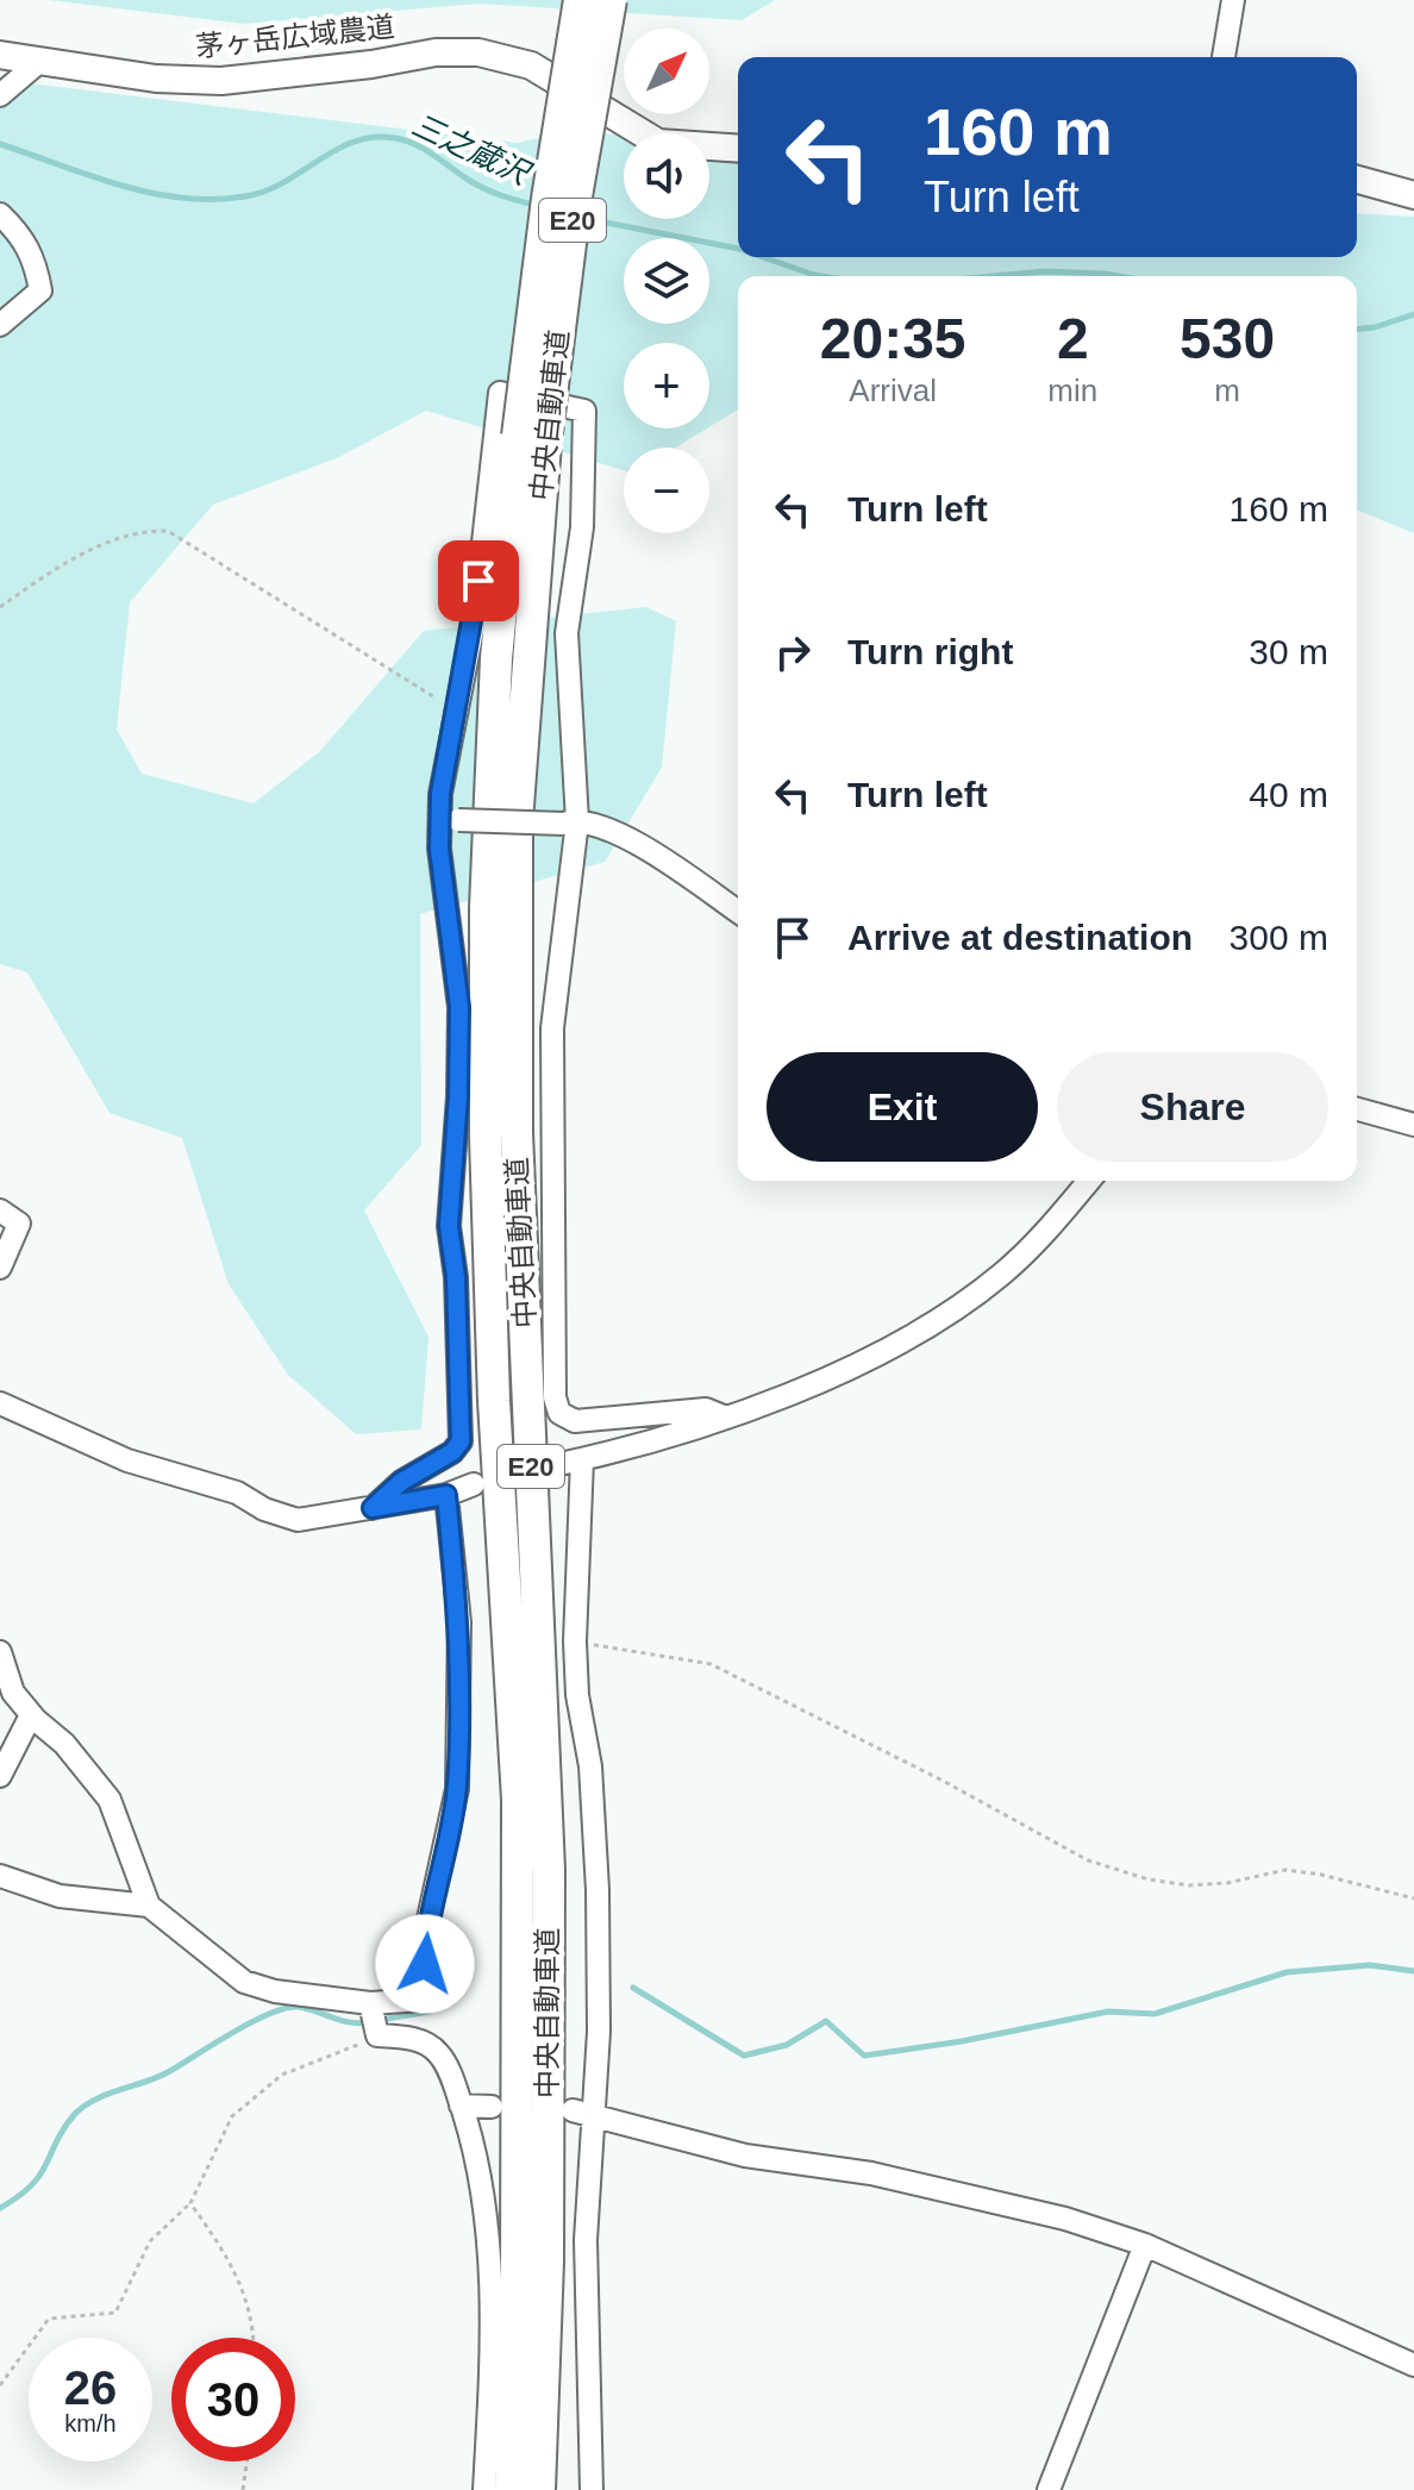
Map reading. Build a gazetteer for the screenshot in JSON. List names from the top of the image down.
{
  "streets": {
    "highway": ["E20", "中央自動車道"],
    "main road": ["茅ヶ岳広域農道"]
  },
  "water": ["三之蔵沢"],
  "north": "top right",
  "page": {
    "map_buttons": ["+", "−"],
    "turn": ["160 m", "Turn left"],
    "eta": [
      "20:35",
      "Arrival",
      "2",
      "min",
      "530",
      "m"
    ],
    "list": [
      {
        "name": "Turn left",
        "value": "160 m"
      },
      {
        "name": "Turn right",
        "value": "30 m"
      },
      {
        "name": "Turn left",
        "value": "40 m"
      },
      {
        "name": "Arrive at destination",
        "value": "300 m"
      }
    ],
    "buttons": ["Exit", "Share"],
    "speed": "26 km/h",
    "limit": "30"
  }
}
